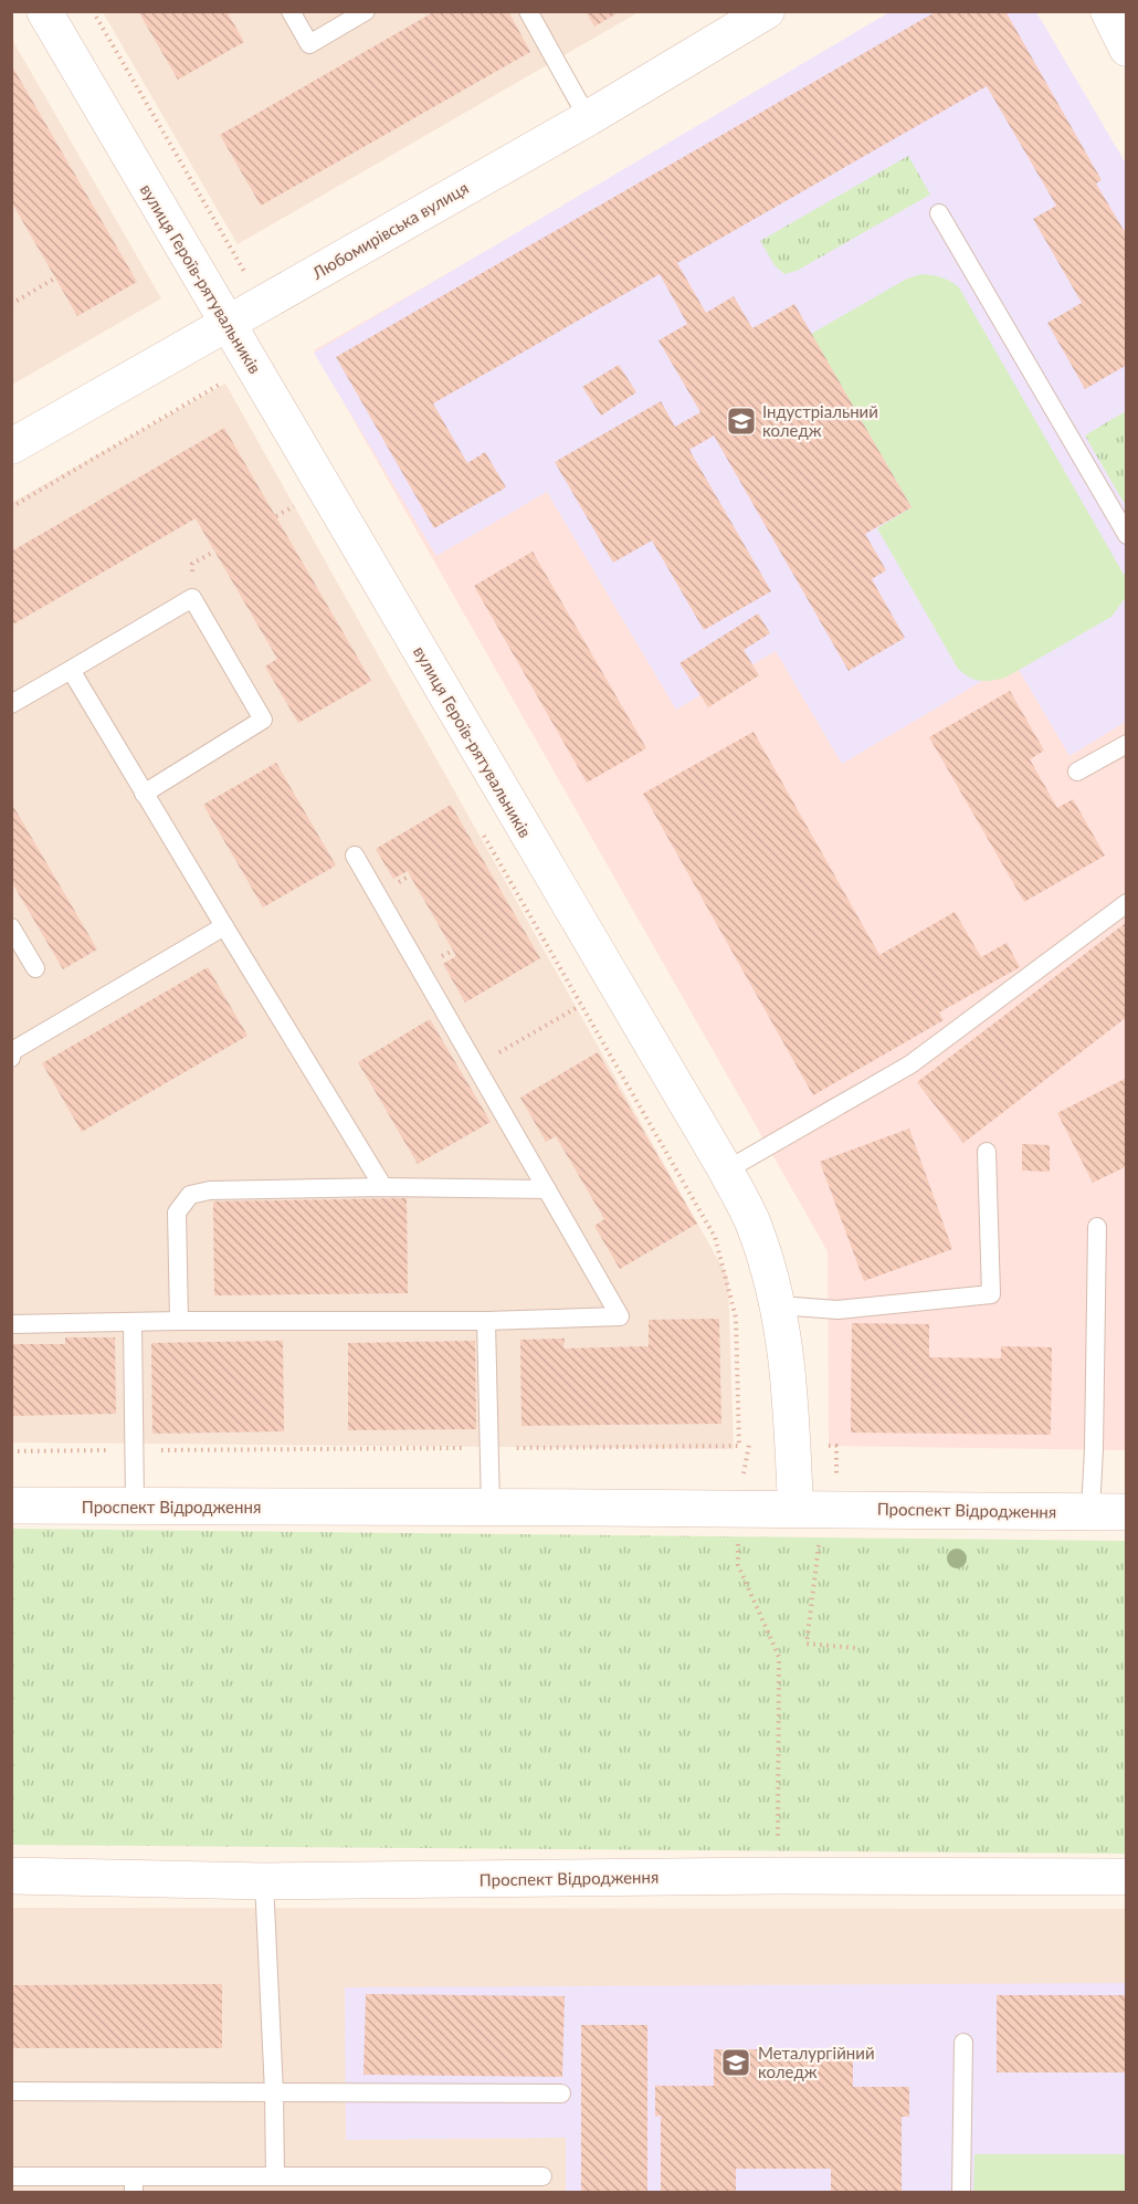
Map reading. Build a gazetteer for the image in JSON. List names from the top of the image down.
{
  "streets": {
    "main road": ["Проспект Відродження"],
    "street": ["Любомирівська вулиця", "вулиця Героїв-рятувальників"]
  },
  "crossings": [
    ["Любомирівська вулиця", "вулиця Героїв-рятувальників"],
    ["вулиця Героїв-рятувальників", "Проспект Відродження"]
  ],
  "places": {
    "school or university": ["Індустріальний коледж", "Металургійний коледж"]
  }
}
